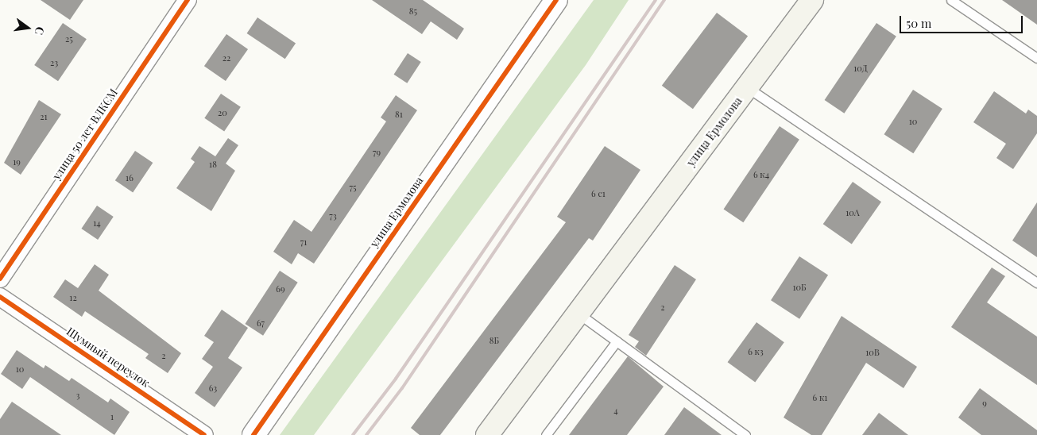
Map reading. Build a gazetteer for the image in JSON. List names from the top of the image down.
{
  "streets": {
    "main road": ["улица Ермолова"],
    "street": ["улица 50 лет ВЛКСМ", "Шумный переулок"]
  },
  "house_numbers": [
    "85",
    "25",
    "22",
    "23",
    "10Д",
    "20",
    "81",
    "21",
    "10",
    "79",
    "19",
    "18",
    "6 к4",
    "16",
    "75",
    "6 с1",
    "10А",
    "73",
    "14",
    "71",
    "10Б",
    "69",
    "12",
    "2",
    "67",
    "8Б",
    "6 к3",
    "10В",
    "2",
    "10",
    "63",
    "3",
    "6 к1",
    "9",
    "4",
    "1"
  ],
  "scale_bar": "50 m",
  "north": "right"
}
